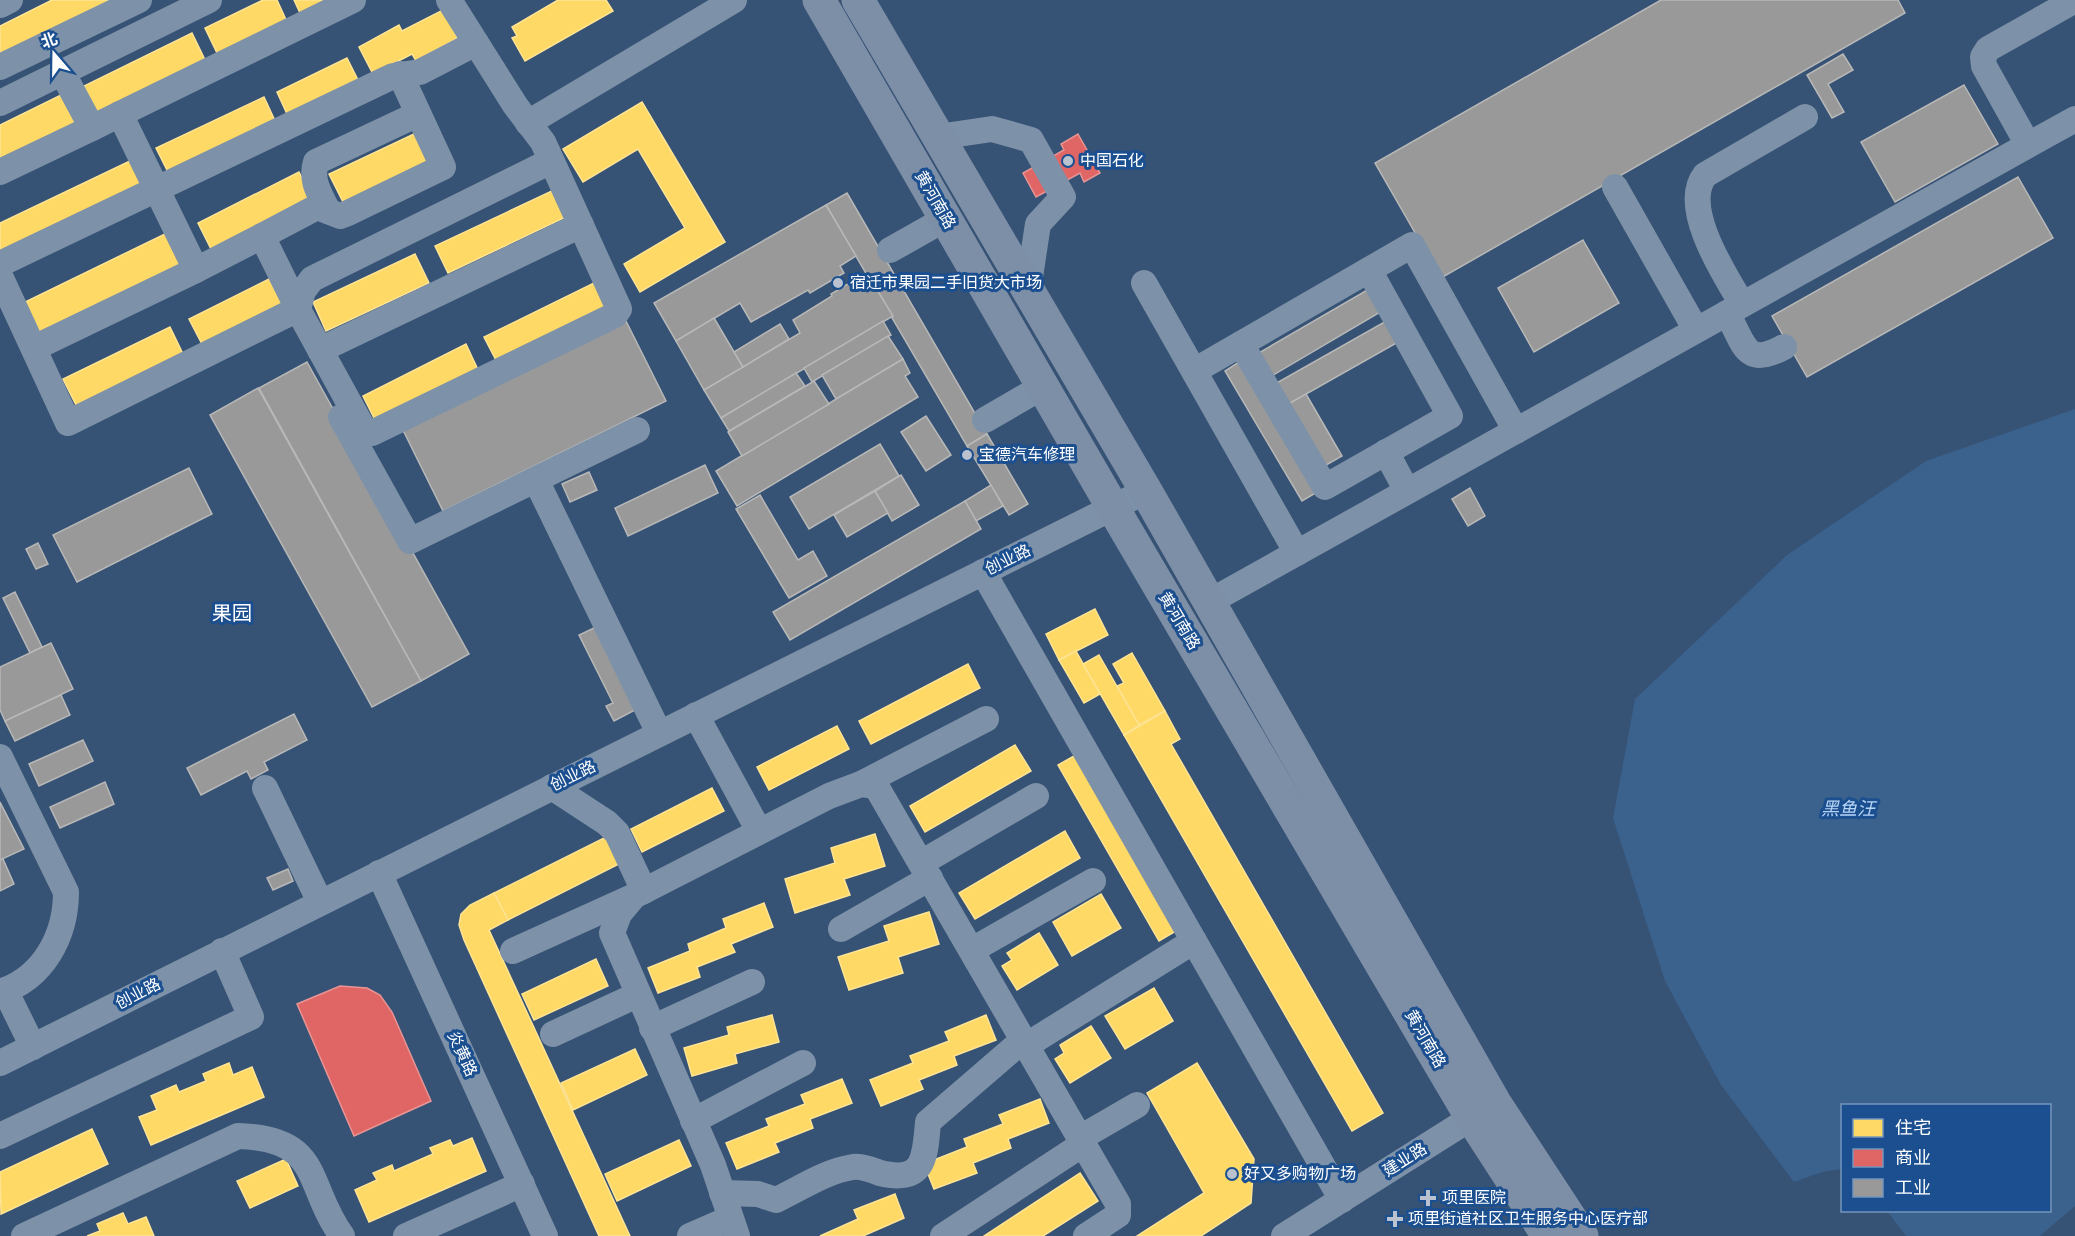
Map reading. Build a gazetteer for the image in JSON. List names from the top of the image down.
{
  "streets": {
    "main road": ["黄河南路"],
    "street": ["创业路", "炎黄路", "建业路"]
  },
  "crossings": [
    ["黄河南路", "创业路"],
    ["黄河南路", "建业路"],
    ["创业路", "炎黄路"]
  ],
  "districts": ["果园"],
  "water": ["黑鱼汪"],
  "places": {
    "other": [
      "中国石化",
      "宿迁市果园二手旧货大市场",
      "宝德汽车修理",
      "好又多购物广场"
    ],
    "health": ["项里医院", "项里街道社区卫生服务中心医疗部"]
  },
  "legend": ["住宅", "商业", "工业"],
  "north": "top"
}
